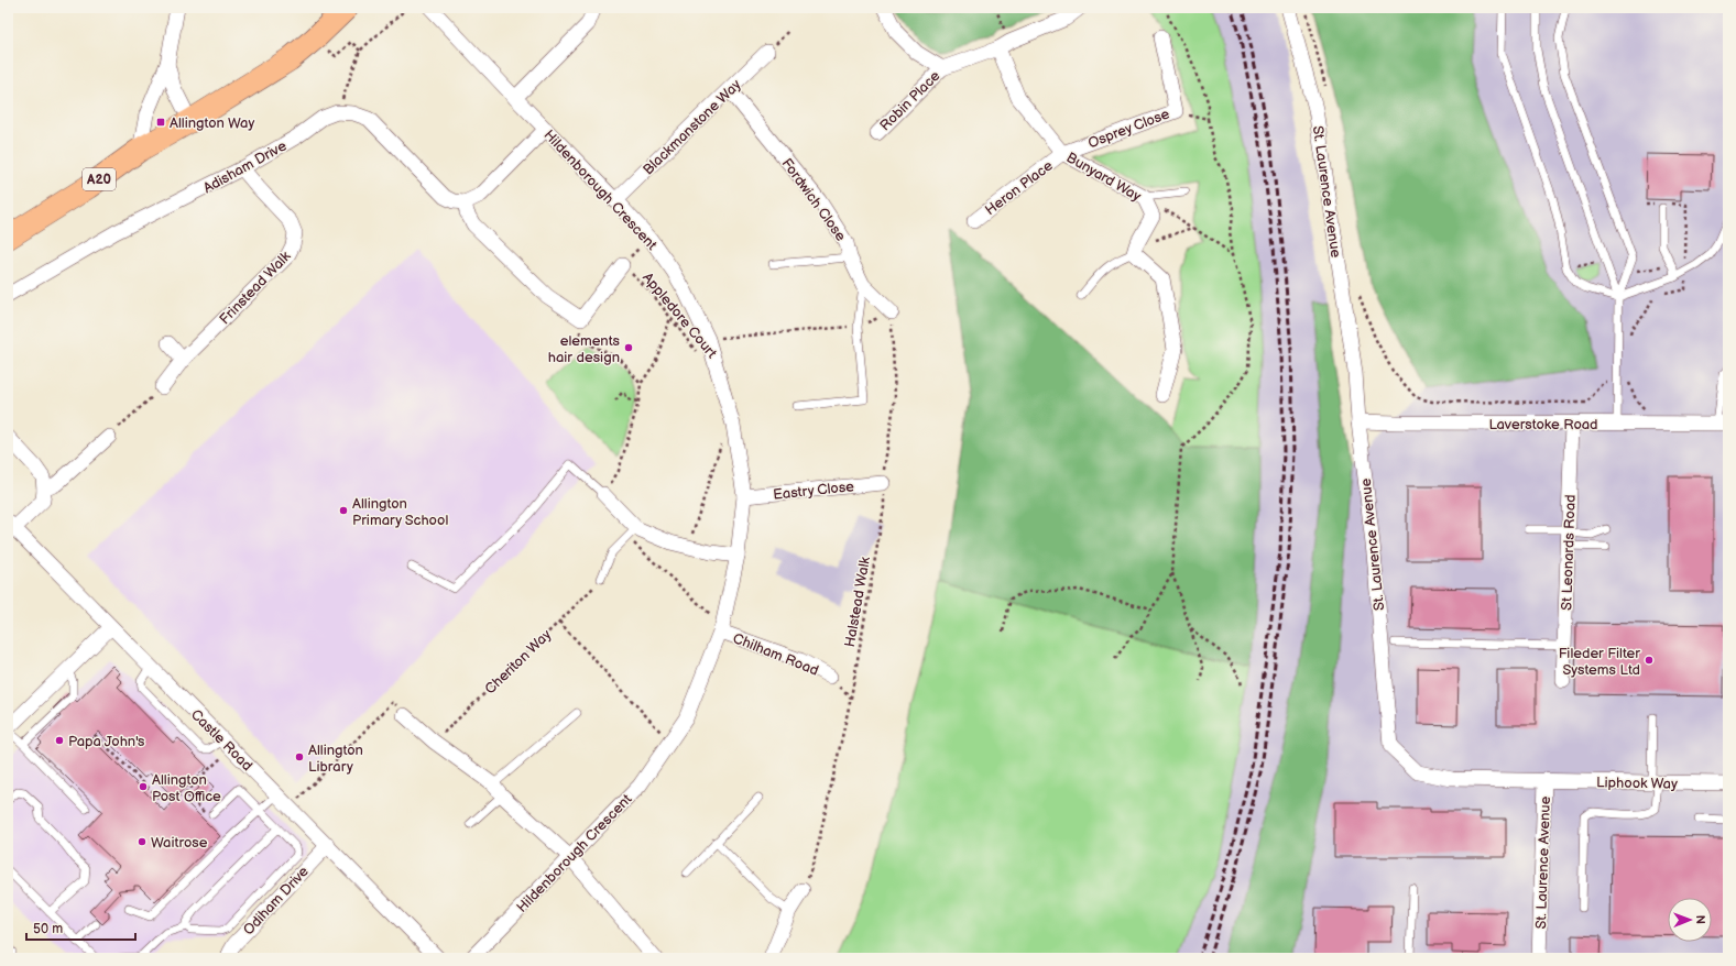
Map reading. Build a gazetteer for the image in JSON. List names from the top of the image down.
{
  "streets": {
    "main road": ["A20"],
    "street": [
      "Robin Place",
      "Blackmanstone Way",
      "Osprey Close",
      "Adisham Drive",
      "Bunyard Way",
      "Heron Place",
      "Hildenborough Crescent",
      "St. Laurence Avenue",
      "Fordwich Close",
      "Frinstead Walk",
      "Laverstoke Road",
      "Eastry Close",
      "St Leonards Road",
      "Chilham Road",
      "Castle Road",
      "Liphook Way",
      "Odiham Drive"
    ],
    "path": ["Appledore Court", "Halstead Walk", "Cheriton Way"]
  },
  "crossings": [
    ["Blackmanstone Way", "Hildenborough Crescent"],
    ["Blackmanstone Way", "Fordwich Close"],
    ["Osprey Close", "Bunyard Way"],
    ["Osprey Close", "Heron Place"],
    ["Adisham Drive", "Frinstead Walk"],
    ["Bunyard Way", "Heron Place"],
    ["Hildenborough Crescent", "Eastry Close"],
    ["Hildenborough Crescent", "Chilham Road"],
    ["St. Laurence Avenue", "Laverstoke Road"],
    ["St. Laurence Avenue", "Liphook Way"],
    ["Fordwich Close", "Halstead Walk"],
    ["Laverstoke Road", "St Leonards Road"],
    ["Eastry Close", "Halstead Walk"],
    ["Castle Road", "Odiham Drive"]
  ],
  "places": {
    "transit": ["Allington Way"],
    "other": [
      "elements hair design",
      "Allington Primary School",
      "Fileder Filter Systems Ltd",
      "Papa John's",
      "Allington Library",
      "Allington Post Office",
      "Waitrose"
    ]
  },
  "scale_bar": "50 m",
  "north": "right"
}
